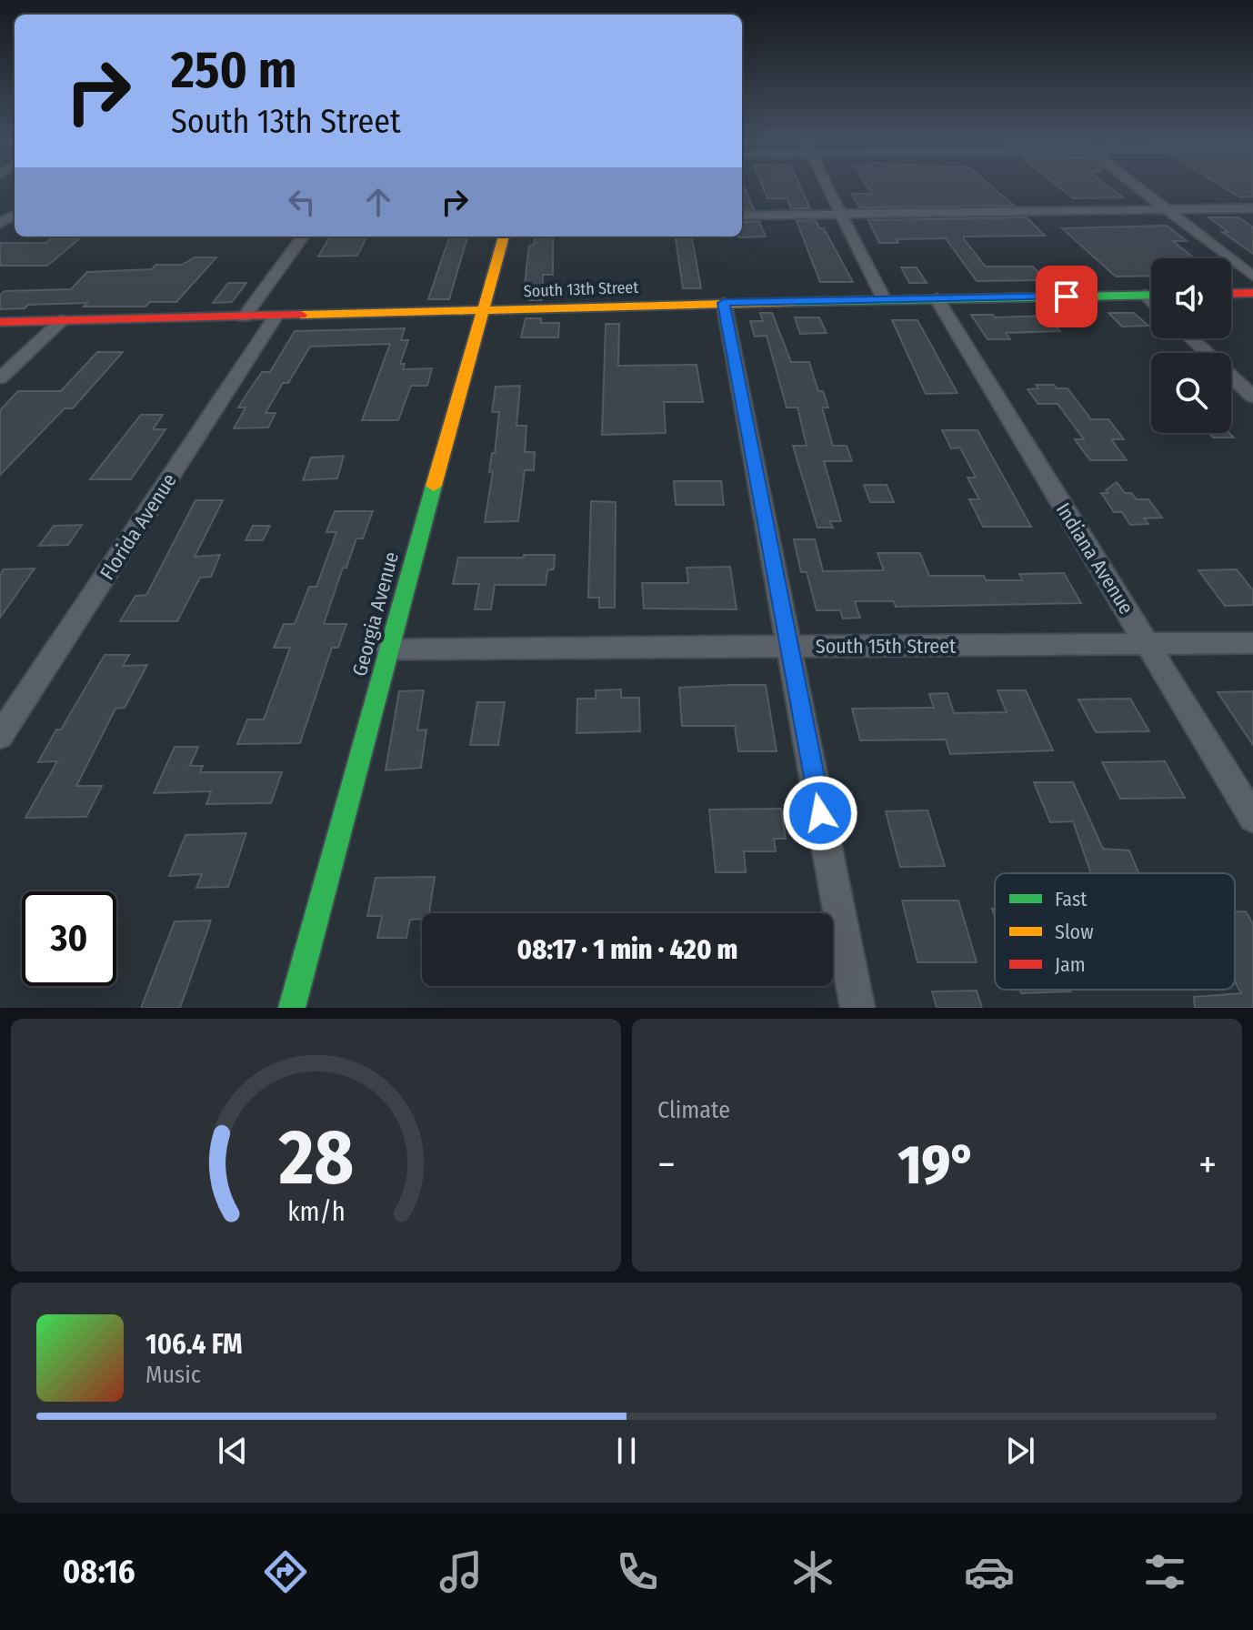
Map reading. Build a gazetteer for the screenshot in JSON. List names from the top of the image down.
{
  "streets": {
    "street": [
      "South 13th Street",
      "Florida Avenue",
      "Indiana Avenue",
      "Georgia Avenue",
      "South 15th Street"
    ]
  },
  "crossings": [
    ["South 13th Street", "Florida Avenue"],
    ["South 13th Street", "Indiana Avenue"],
    ["South 13th Street", "Georgia Avenue"],
    ["Indiana Avenue", "South 15th Street"],
    ["Georgia Avenue", "South 15th Street"]
  ],
  "legend": ["Fast", "Slow", "Jam"],
  "page": {
    "turn": ["250 m", "South 13th Street"],
    "limit": "30",
    "trip": "08:17 · 1 min · 420 m",
    "tile": "Climate",
    "heat": ["−", "19°", "+"],
    "song": ["106.4 FM", "Music"],
    "tabs": "08:16",
    "gauge": ["28", "km/h"]
  }
}
